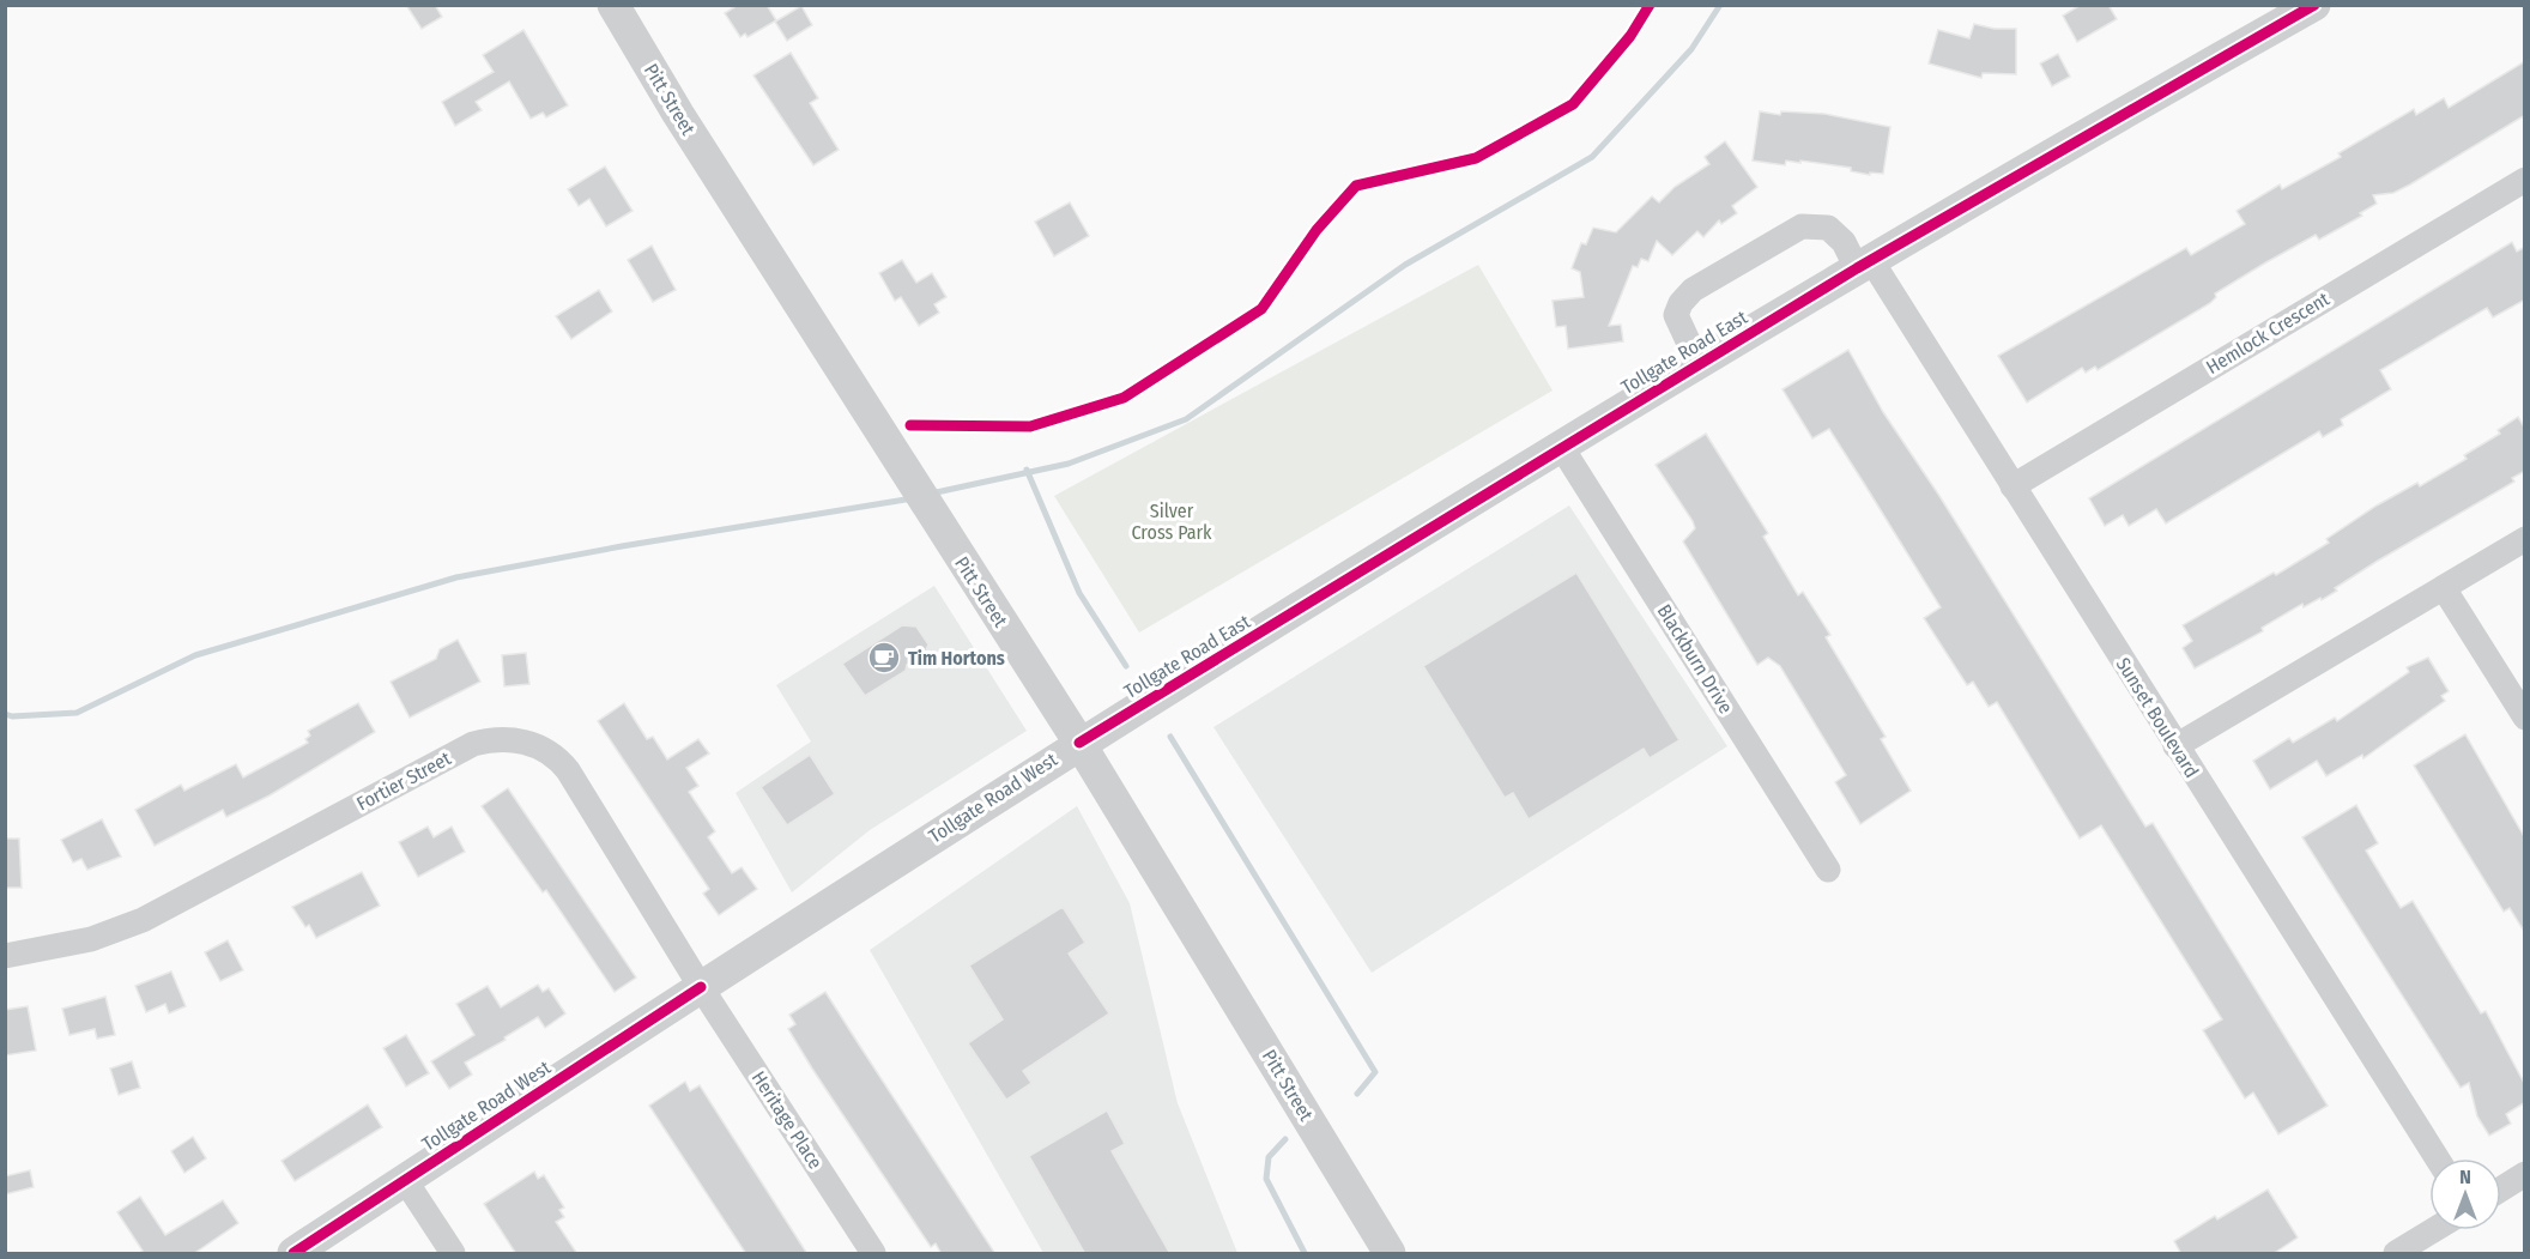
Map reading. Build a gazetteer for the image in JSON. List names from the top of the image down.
{
  "streets": {
    "street": [
      "Pitt Street",
      "Hemlock Crescent",
      "Tollgate Road East",
      "Blackburn Drive",
      "Sunset Boulevard",
      "Fortier Street",
      "Tollgate Road West",
      "Heritage Place"
    ]
  },
  "crossings": [
    ["Pitt Street", "Tollgate Road East"],
    ["Pitt Street", "Tollgate Road West"],
    ["Hemlock Crescent", "Sunset Boulevard"],
    ["Tollgate Road East", "Blackburn Drive"],
    ["Tollgate Road East", "Sunset Boulevard"],
    ["Tollgate Road East", "Tollgate Road West"],
    ["Fortier Street", "Tollgate Road West"],
    ["Fortier Street", "Heritage Place"],
    ["Tollgate Road West", "Heritage Place"]
  ],
  "parks": ["Silver Cross Park"],
  "places": {
    "cafe": ["Tim Hortons"]
  },
  "north": "top"
}
